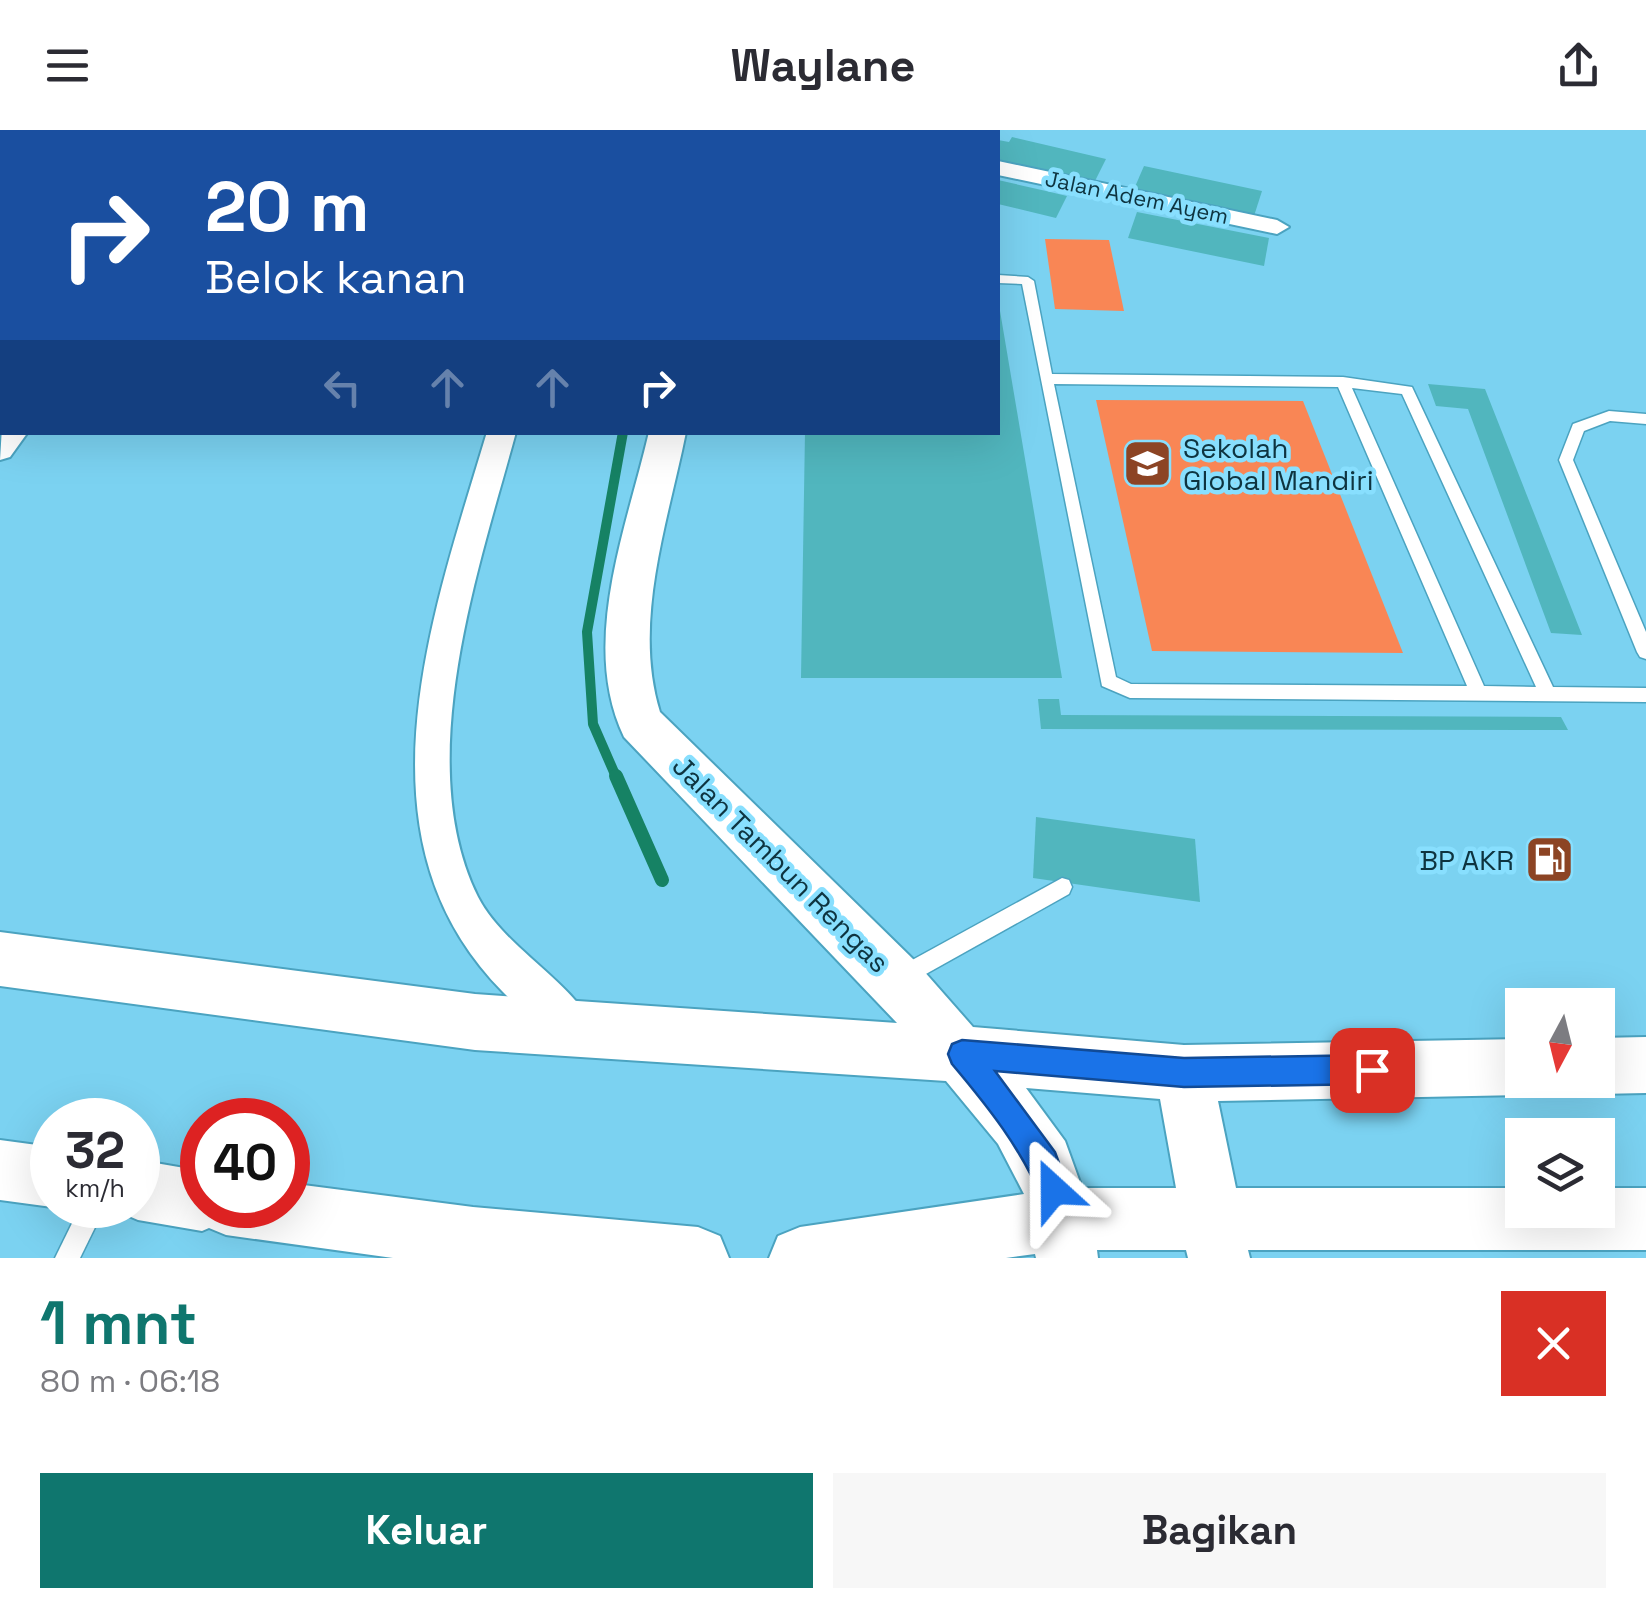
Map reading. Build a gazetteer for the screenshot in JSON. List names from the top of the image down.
{
  "streets": {
    "street": ["Jalan Adem Ayem", "Jalan Tambun Rengas"]
  },
  "places": {
    "school or university": ["Sekolah Global Mandiri"],
    "fuel station": ["BP AKR"]
  },
  "north": "bottom",
  "page": {
    "header": "Waylane",
    "turn": ["20 m", "Belok kanan"],
    "speed": "32 km/h",
    "limit": "40",
    "heading": ["1 mnt", "80 m · 06:18"],
    "buttons": ["Keluar", "Bagikan"]
  }
}
